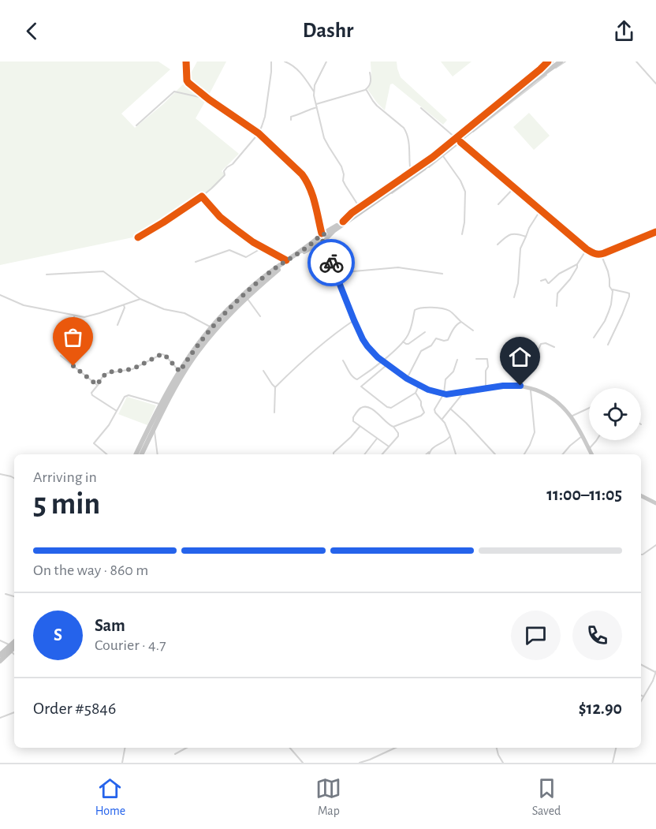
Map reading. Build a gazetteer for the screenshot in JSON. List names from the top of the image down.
{
  "page": {
    "header": "Dashr",
    "heading": ["5 min", "Arriving in", "11:00–11:05"],
    "panel": [
      "Sam",
      "Courier · 4.7",
      "Order #5846",
      "$12.90"
    ],
    "bar": "On the way · 860 m",
    "round": "S",
    "tabs": ["Home", "Map", "Saved"]
  }
}
